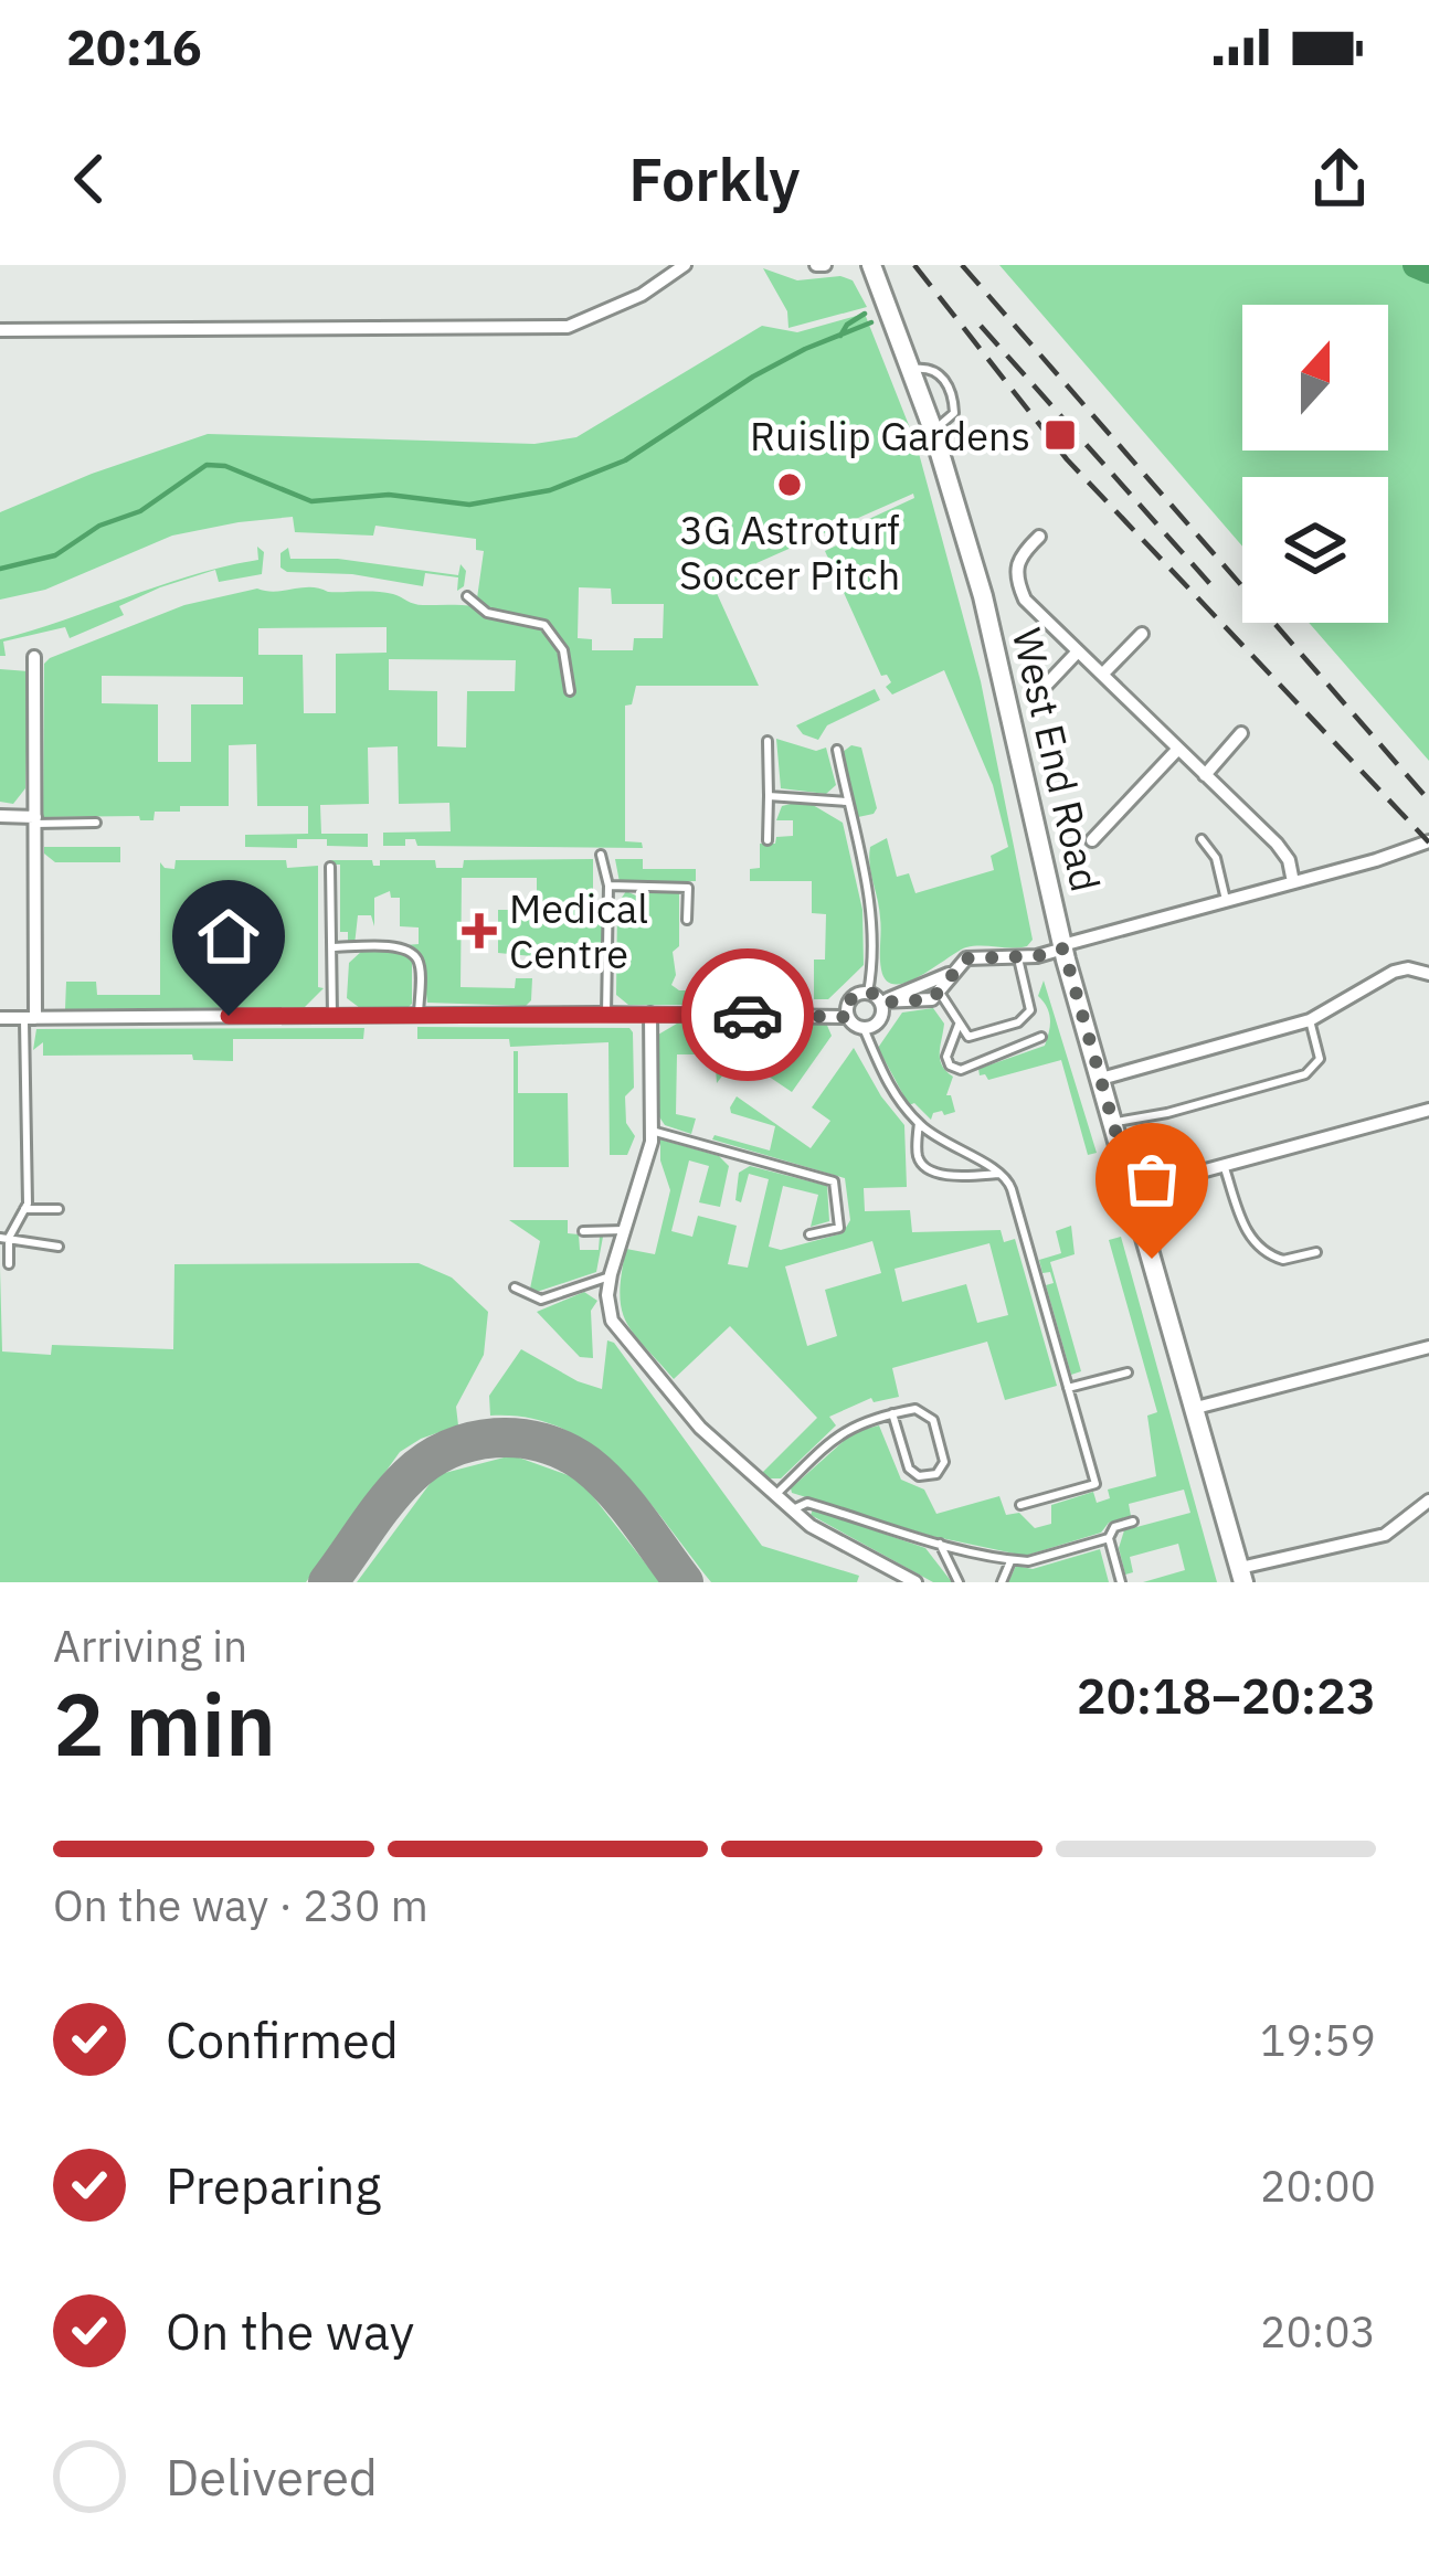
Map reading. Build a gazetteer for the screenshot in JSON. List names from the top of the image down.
{
  "streets": {
    "main road": ["West End Road"]
  },
  "places": {
    "transit": ["Ruislip Gardens"],
    "other": ["3G Astroturf Soccer Pitch"],
    "health": ["Medical Centre"]
  },
  "north": "top",
  "page": {
    "status": "20:16",
    "header": "Forkly",
    "heading": ["2 min", "Arriving in", "20:18–20:23"],
    "bar": "On the way · 230 m",
    "list": [
      ["Confirmed", "19:59"],
      ["Preparing", "20:00"],
      ["On the way", "20:03"],
      "Delivered"
    ]
  }
}
